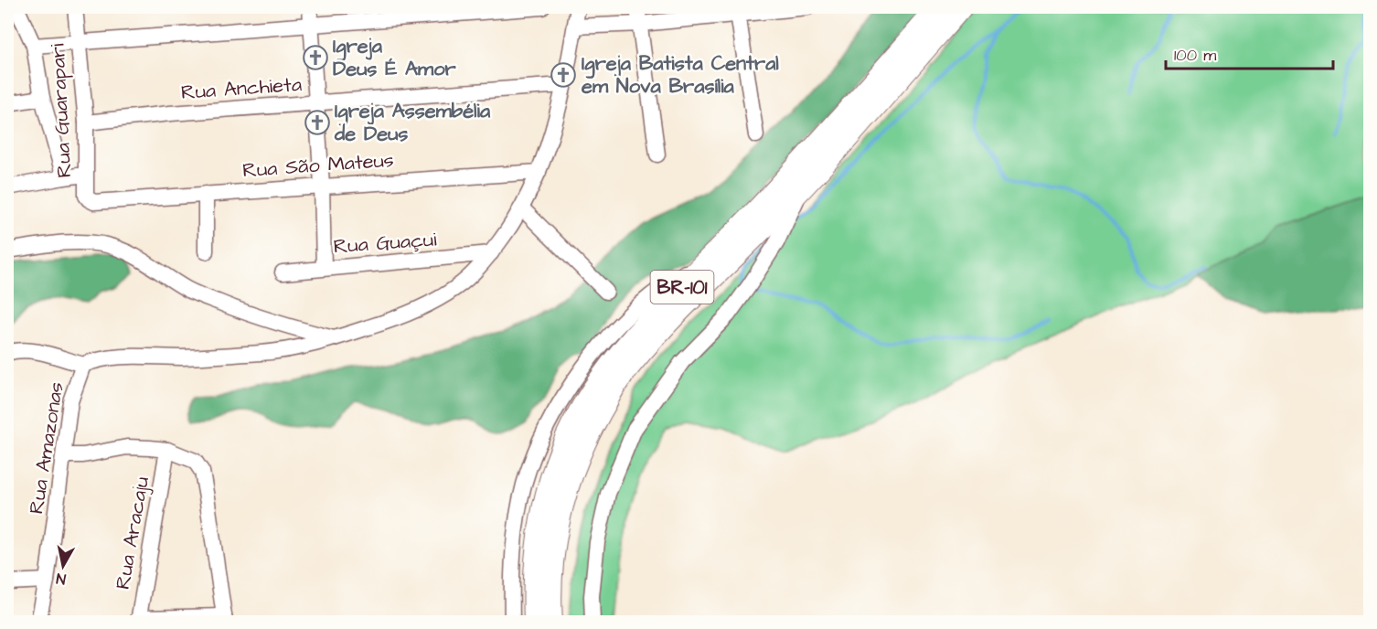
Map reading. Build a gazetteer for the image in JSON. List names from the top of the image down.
{
  "streets": {
    "highway": ["BR-101"],
    "street": [
      "Rua Anchieta",
      "Rua Guarapari",
      "Rua São Mateus",
      "Rua Guaçui",
      "Rua Amazonas",
      "Rua Aracaju"
    ]
  },
  "crossings": [
    ["Rua Anchieta", "Rua Guarapari"],
    ["Rua Anchieta", "Rua Amazonas"],
    ["Rua Guarapari", "Rua São Mateus"],
    ["Rua São Mateus", "Rua Amazonas"],
    ["Rua Guaçui", "Rua Amazonas"]
  ],
  "places": {
    "church": ["Igreja Deus É Amor", "Igreja Batista Central em Nova Brasília", "Igreja Assembélia de Deus"]
  },
  "scale_bar": "100 m",
  "north": "bottom"
}
